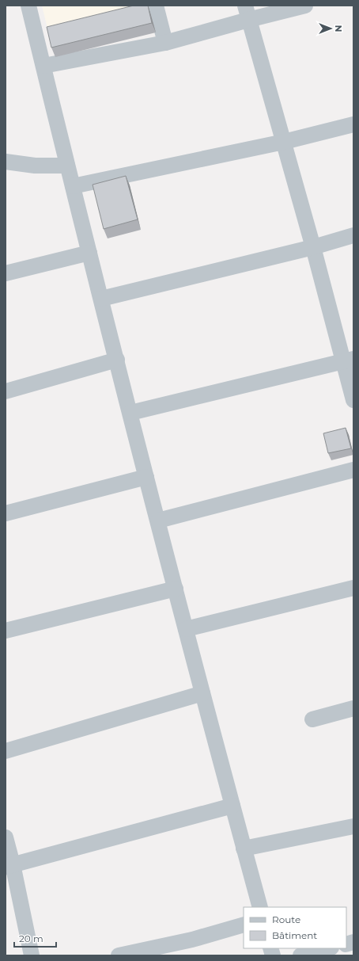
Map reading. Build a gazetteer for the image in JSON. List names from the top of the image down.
{
  "legend": ["Route", "Bâtiment"],
  "scale_bar": "20 m",
  "north": "right"
}
